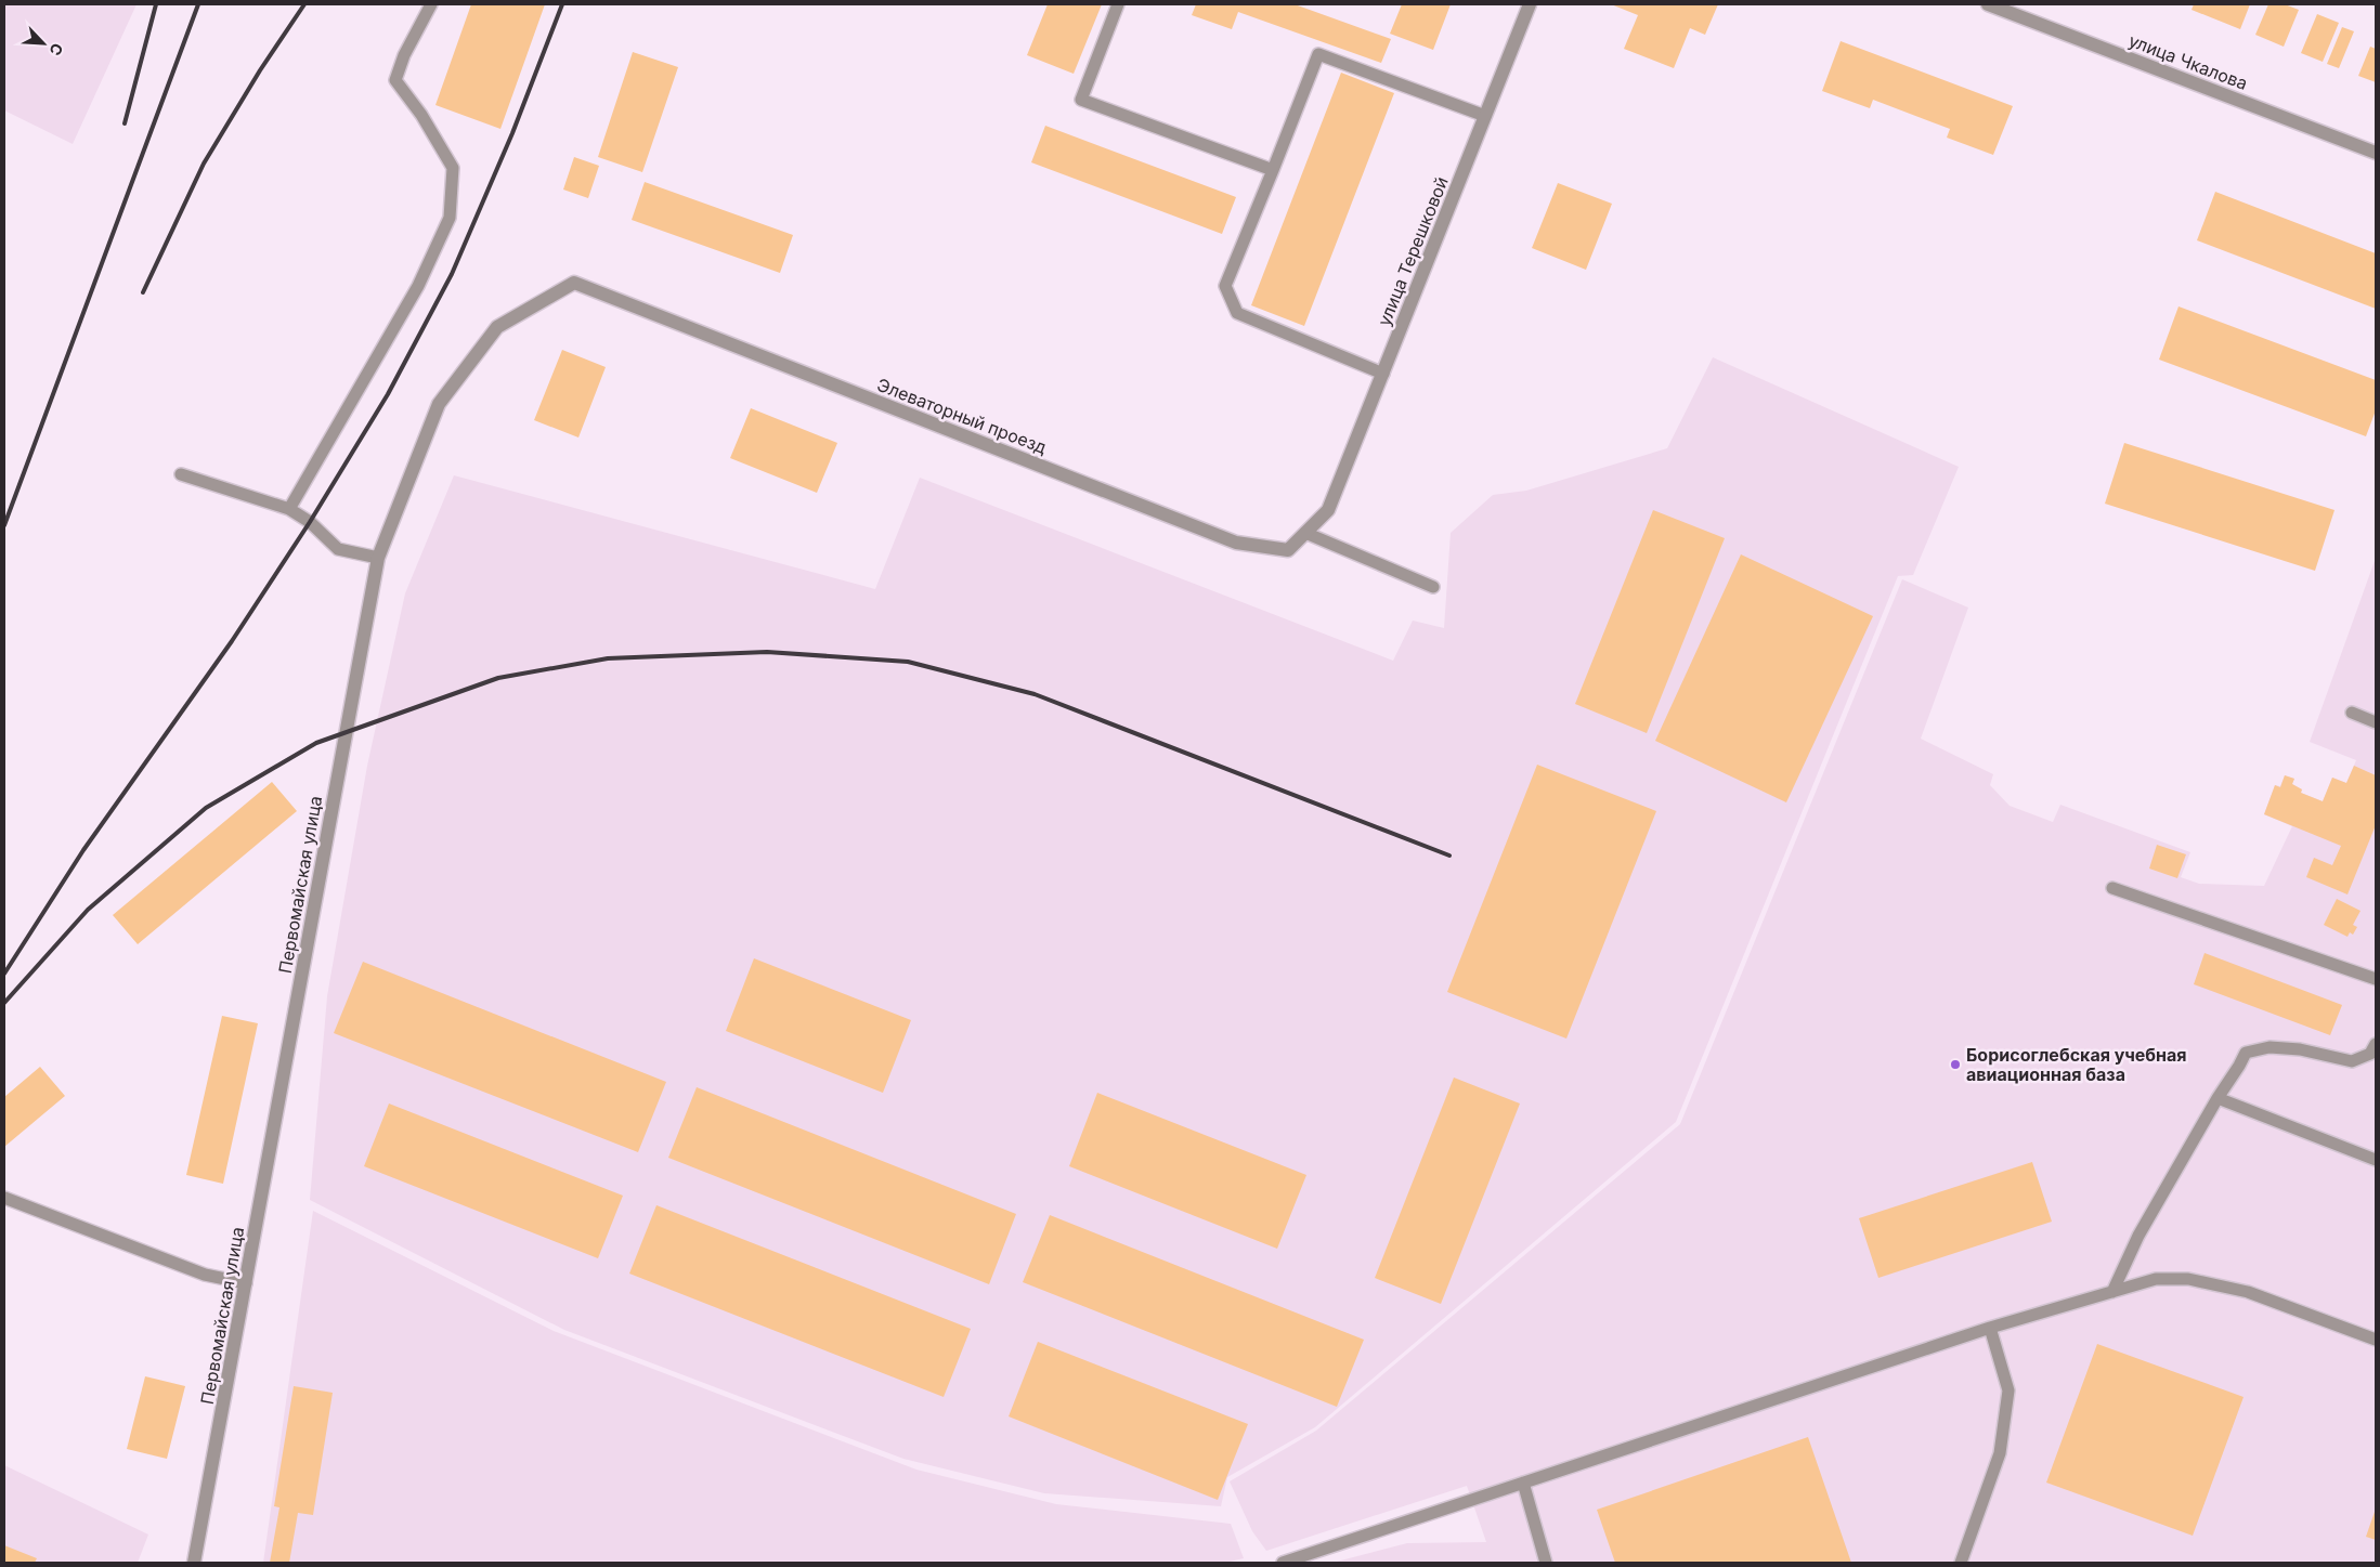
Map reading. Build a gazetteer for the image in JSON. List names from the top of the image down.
{
  "streets": {
    "street": [
      "улица Чкалова",
      "улица Терешковой",
      "Элеваторный проезд",
      "Первомайская улица"
    ]
  },
  "crossings": [
    ["улица Терешковой", "Элеваторный проезд"],
    ["Элеваторный проезд", "Первомайская улица"]
  ],
  "places": ["Борисоглебская учебная авиационная база"],
  "north": "bottom right"
}
